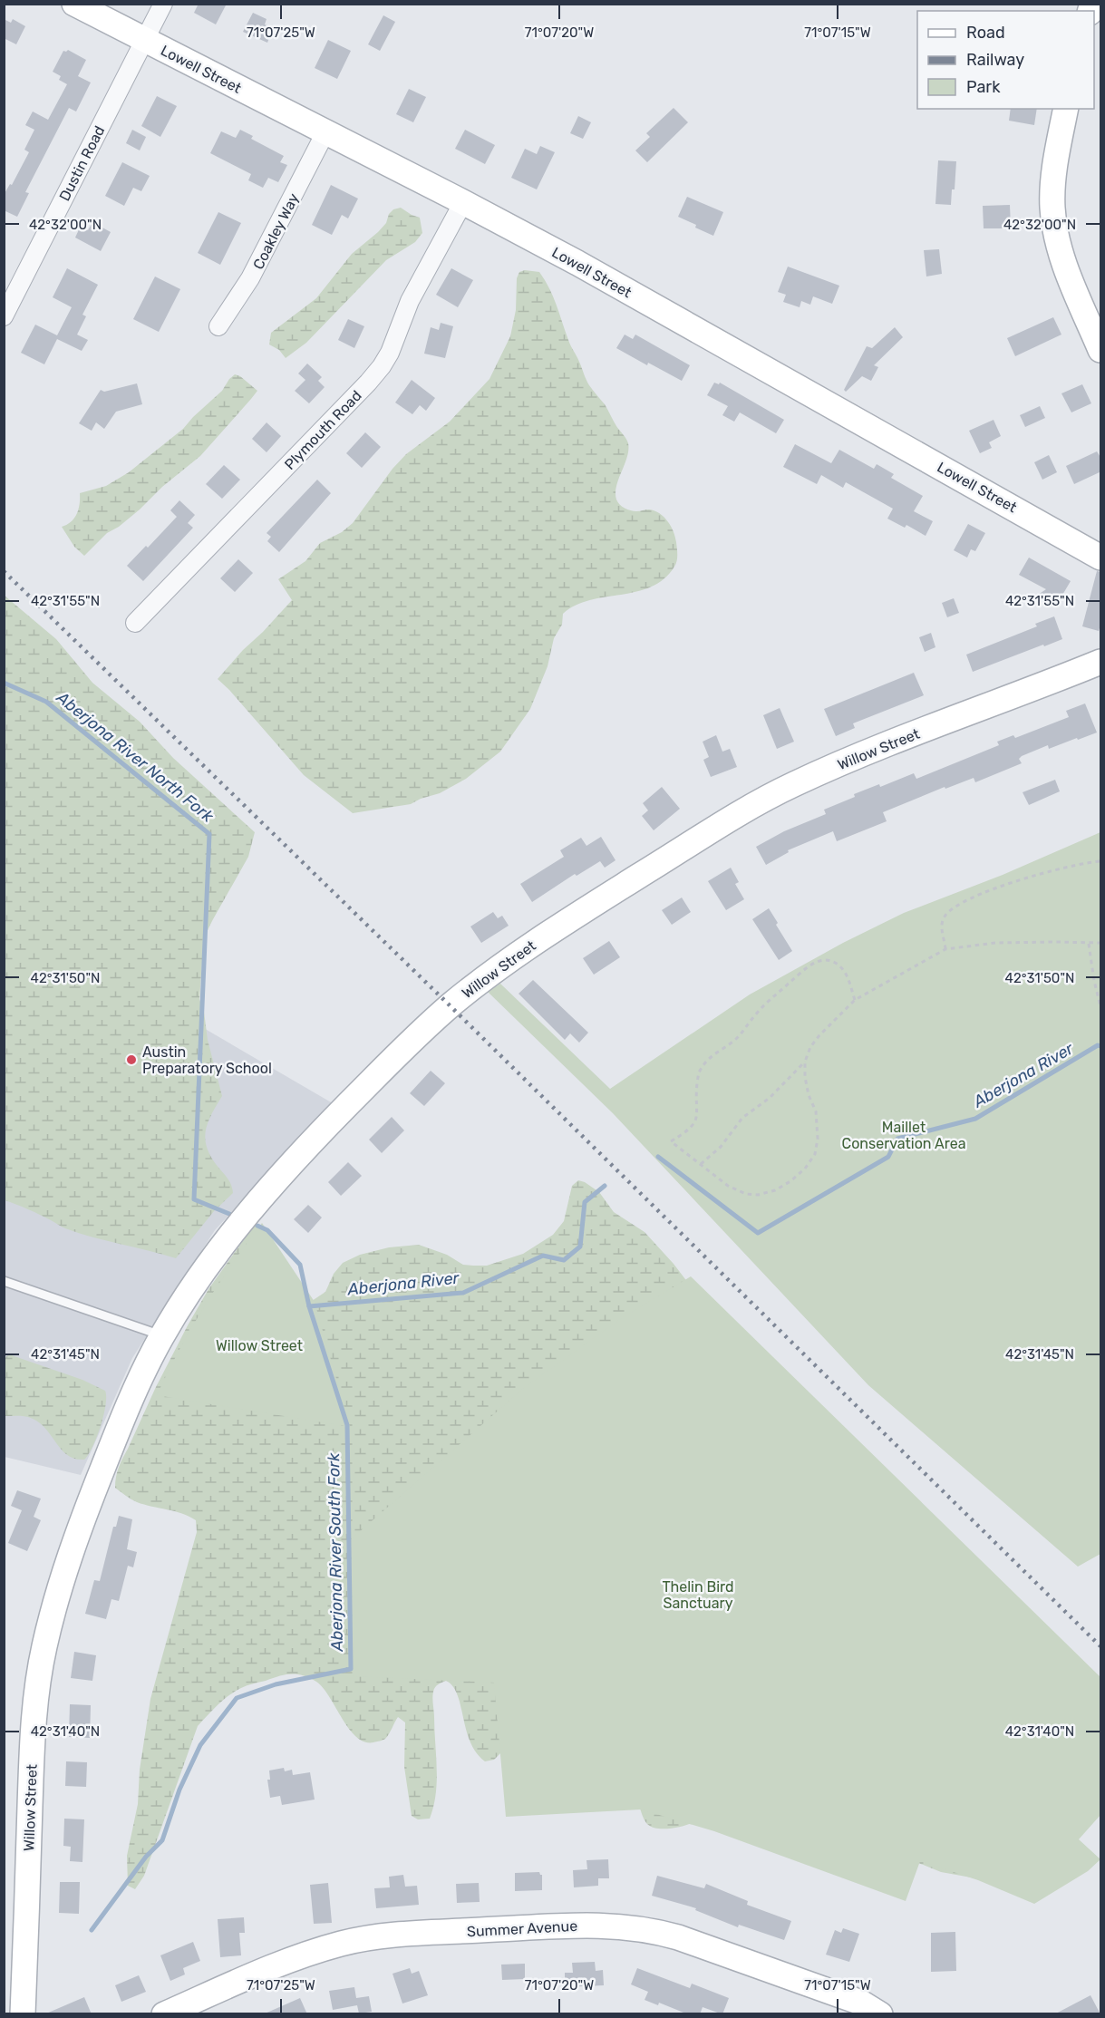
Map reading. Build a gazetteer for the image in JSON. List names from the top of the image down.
{
  "streets": {
    "main road": ["Lowell Street", "Willow Street", "Summer Avenue"],
    "street": ["Dustin Road", "Coakley Way", "Plymouth Road"]
  },
  "crossings": [
    ["Lowell Street", "Dustin Road"],
    ["Lowell Street", "Coakley Way"],
    ["Lowell Street", "Plymouth Road"]
  ],
  "water": ["Aberjona River North Fork", "Aberjona River", "Aberjona River South Fork"],
  "parks": ["Maillet Conservation Area", "Willow Street", "Thelin Bird Sanctuary"],
  "places": ["Austin Preparatory School"],
  "legend": ["Road", "Railway", "Park"],
  "coordinates": [
    "71°07'25\"W",
    "71°07'20\"W",
    "71°07'15\"W",
    "42°32'00\"N",
    "42°31'55\"N",
    "42°31'50\"N",
    "42°31'45\"N",
    "42°31'40\"N"
  ]
}
